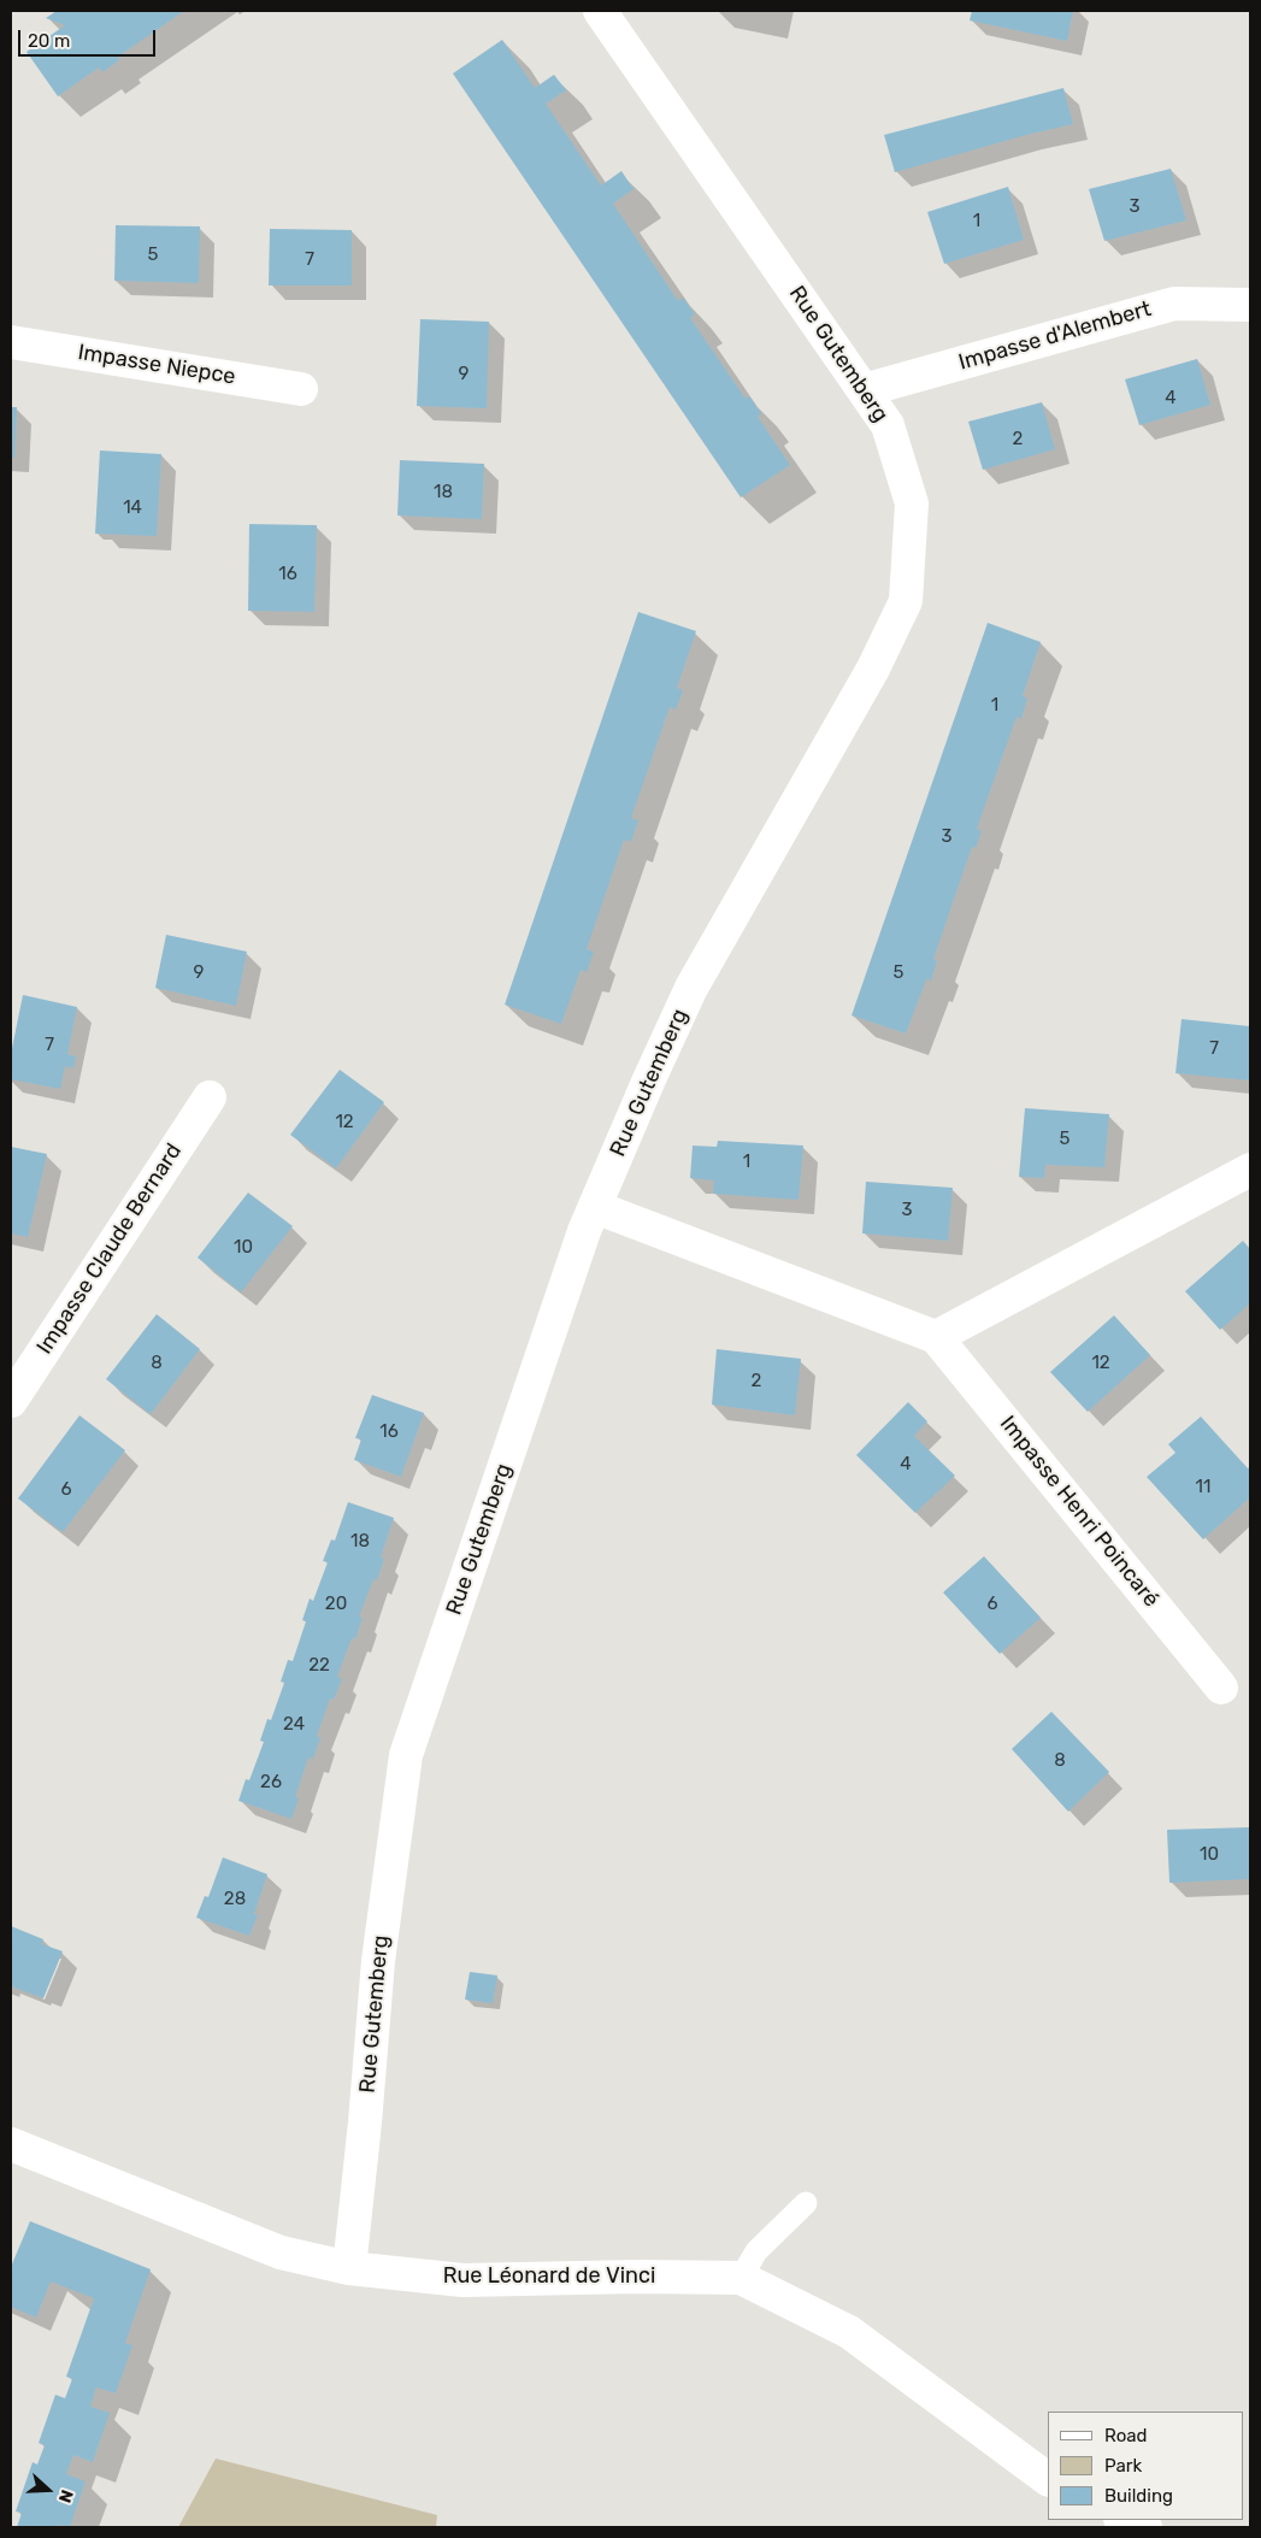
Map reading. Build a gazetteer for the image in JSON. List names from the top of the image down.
{
  "streets": {
    "street": [
      "Impasse d'Alembert",
      "Rue Gutemberg",
      "Impasse Niepce",
      "Impasse Claude Bernard",
      "Impasse Henri Poincaré",
      "Rue Léonard de Vinci"
    ]
  },
  "crossings": [
    ["Impasse d'Alembert", "Rue Gutemberg"],
    ["Rue Gutemberg", "Impasse Henri Poincaré"],
    ["Rue Gutemberg", "Rue Léonard de Vinci"]
  ],
  "house_numbers": [
    "3",
    "1",
    "5",
    "7",
    "9",
    "4",
    "2",
    "18",
    "14",
    "16",
    "1",
    "3",
    "9",
    "5",
    "7",
    "7",
    "12",
    "5",
    "1",
    "3",
    "10",
    "8",
    "12",
    "2",
    "16",
    "4",
    "11",
    "6",
    "18",
    "20",
    "6",
    "22",
    "24",
    "8",
    "26",
    "10",
    "28"
  ],
  "legend": ["Road", "Park", "Building"],
  "scale_bar": "20 m",
  "north": "right"
}
